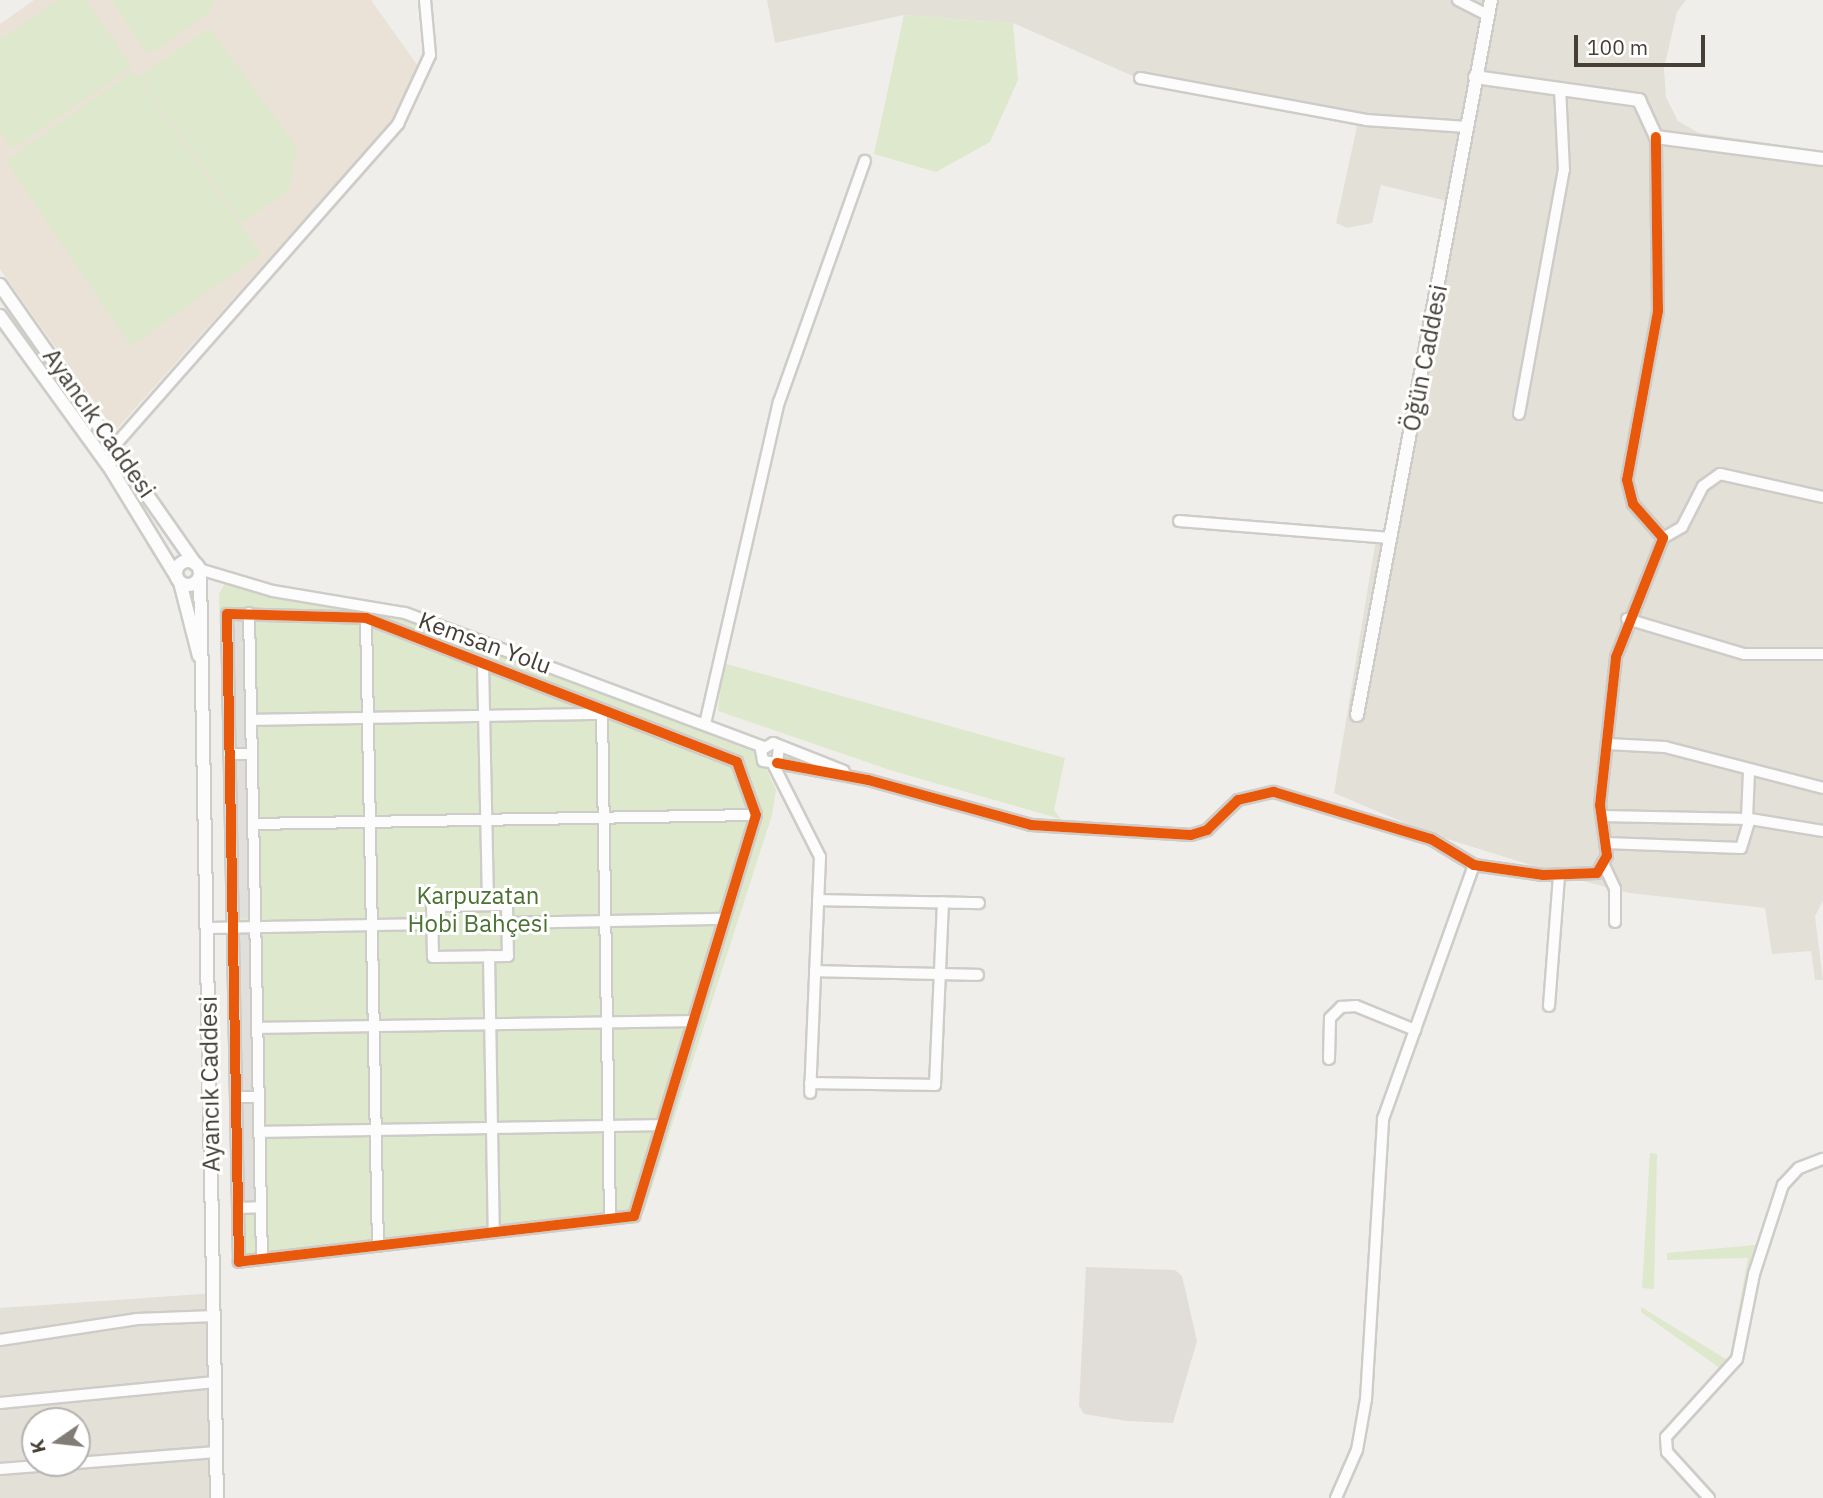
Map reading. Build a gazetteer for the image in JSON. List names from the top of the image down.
{
  "streets": {
    "street": ["Öğün Caddesi", "Ayancık Caddesi", "Kemsan Yolu"]
  },
  "crossings": [
    ["Ayancık Caddesi", "Kemsan Yolu"]
  ],
  "parks": ["Karpuzatan Hobi Bahçesi"],
  "scale_bar": "100 m",
  "north": "left"
}
